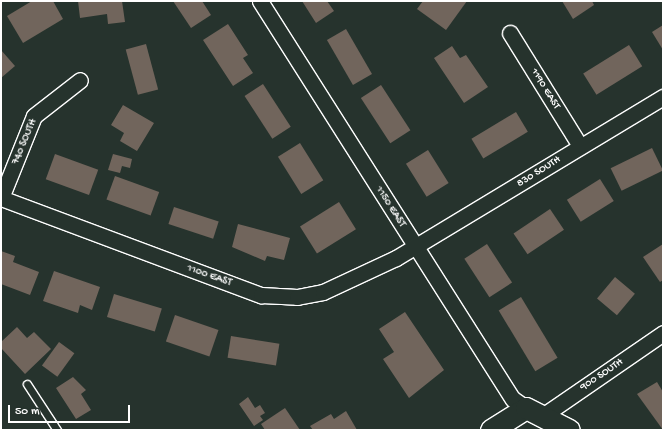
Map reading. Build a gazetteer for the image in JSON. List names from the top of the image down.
{
  "streets": {
    "street": [
      "1190 EAST",
      "740 SOUTH",
      "830 SOUTH",
      "1150 EAST",
      "1100 EAST",
      "900 SOUTH"
    ]
  },
  "crossings": [
    ["1190 EAST", "830 SOUTH"],
    ["740 SOUTH", "1100 EAST"],
    ["830 SOUTH", "1150 EAST"],
    ["830 SOUTH", "1100 EAST"],
    ["1150 EAST", "1100 EAST"],
    ["1150 EAST", "900 SOUTH"]
  ],
  "scale_bar": "50 m"
}
